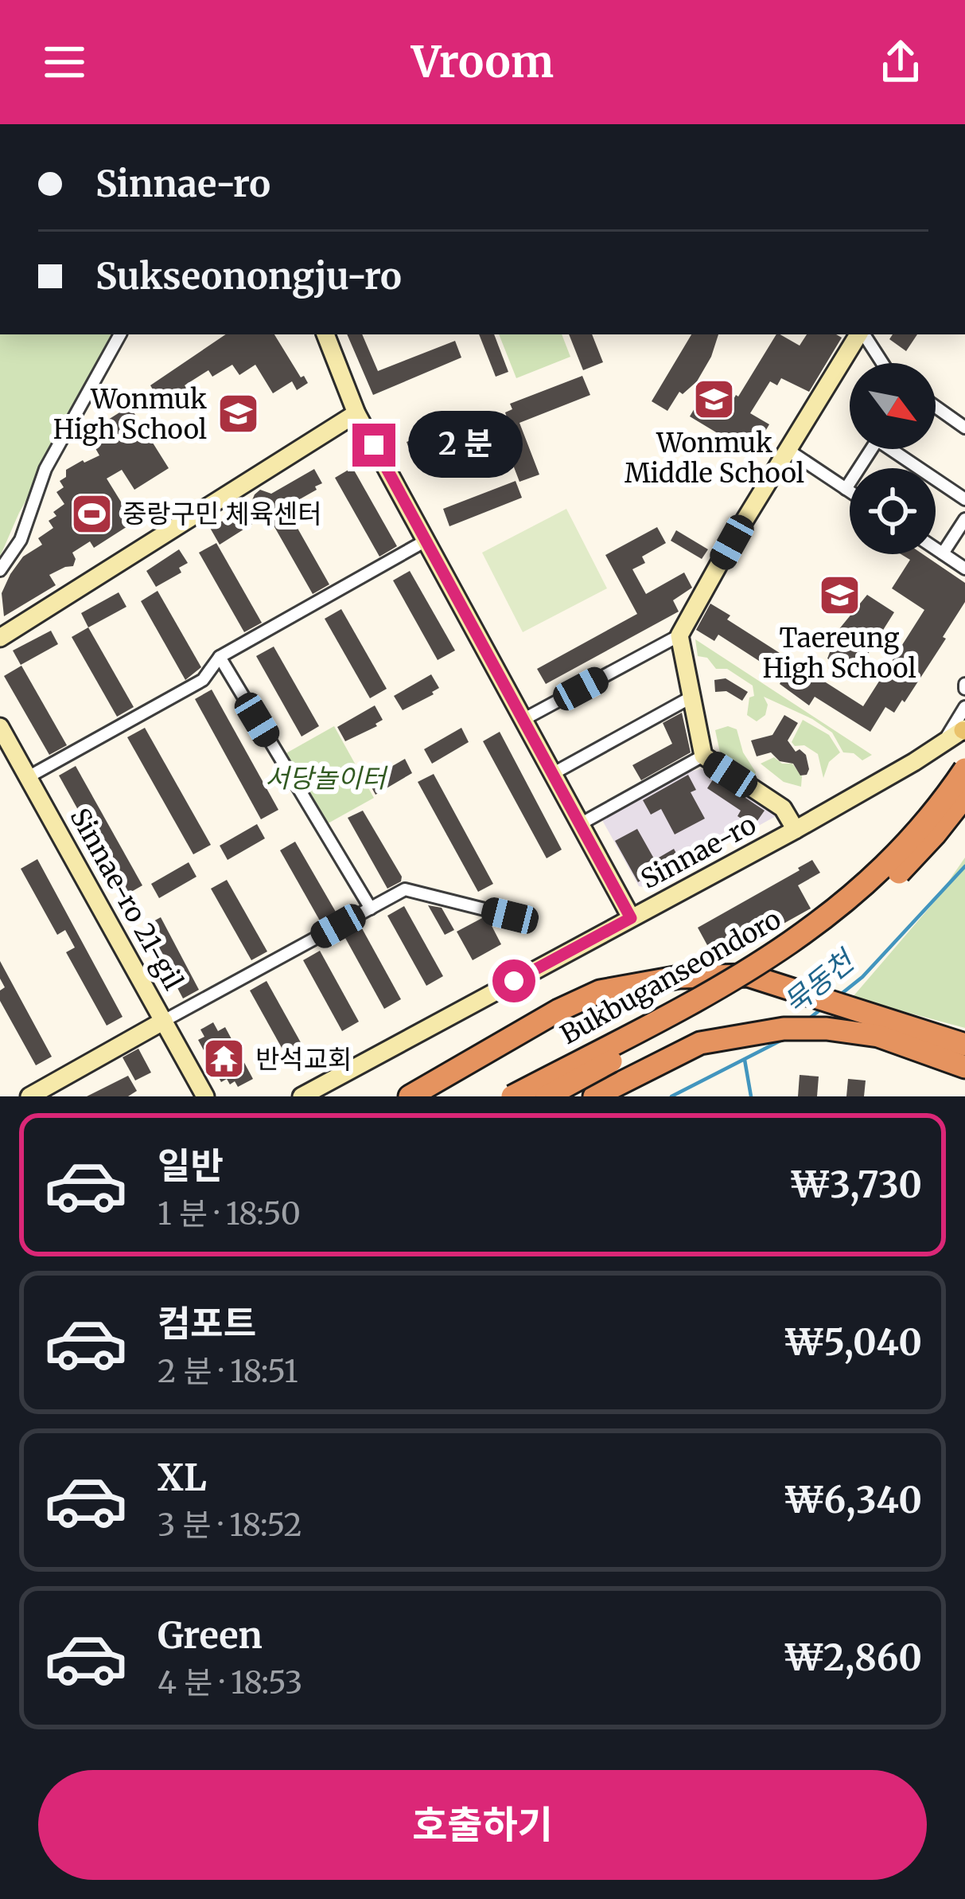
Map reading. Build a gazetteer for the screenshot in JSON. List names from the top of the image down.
{
  "streets": {
    "highway": ["Bukbuganseondoro"],
    "street": ["Sinnae-ro", "Sinnae-ro 21-gil"]
  },
  "water": ["묵동천"],
  "parks": ["서당놀이터"],
  "places": {
    "school or university": ["Wonmuk Middle School", "Wonmuk High School", "Taereung High School"],
    "sports": ["중랑구민 체육센터"],
    "temple": ["반석교회"]
  },
  "north": "bottom right",
  "page": {
    "header": "Vroom",
    "banner": ["Sinnae-ro", "Sukseonongju-ro"],
    "bubble": "2 분",
    "list": [
      {
        "name": "일반",
        "note": "1 분 · 18:50",
        "value": "₩3,730"
      },
      {
        "name": "컴포트",
        "note": "2 분 · 18:51",
        "value": "₩5,040"
      },
      {
        "name": "XL",
        "note": "3 분 · 18:52",
        "value": "₩6,340"
      },
      {
        "name": "Green",
        "note": "4 분 · 18:53",
        "value": "₩2,860"
      }
    ],
    "buttons": "호출하기"
  }
}
